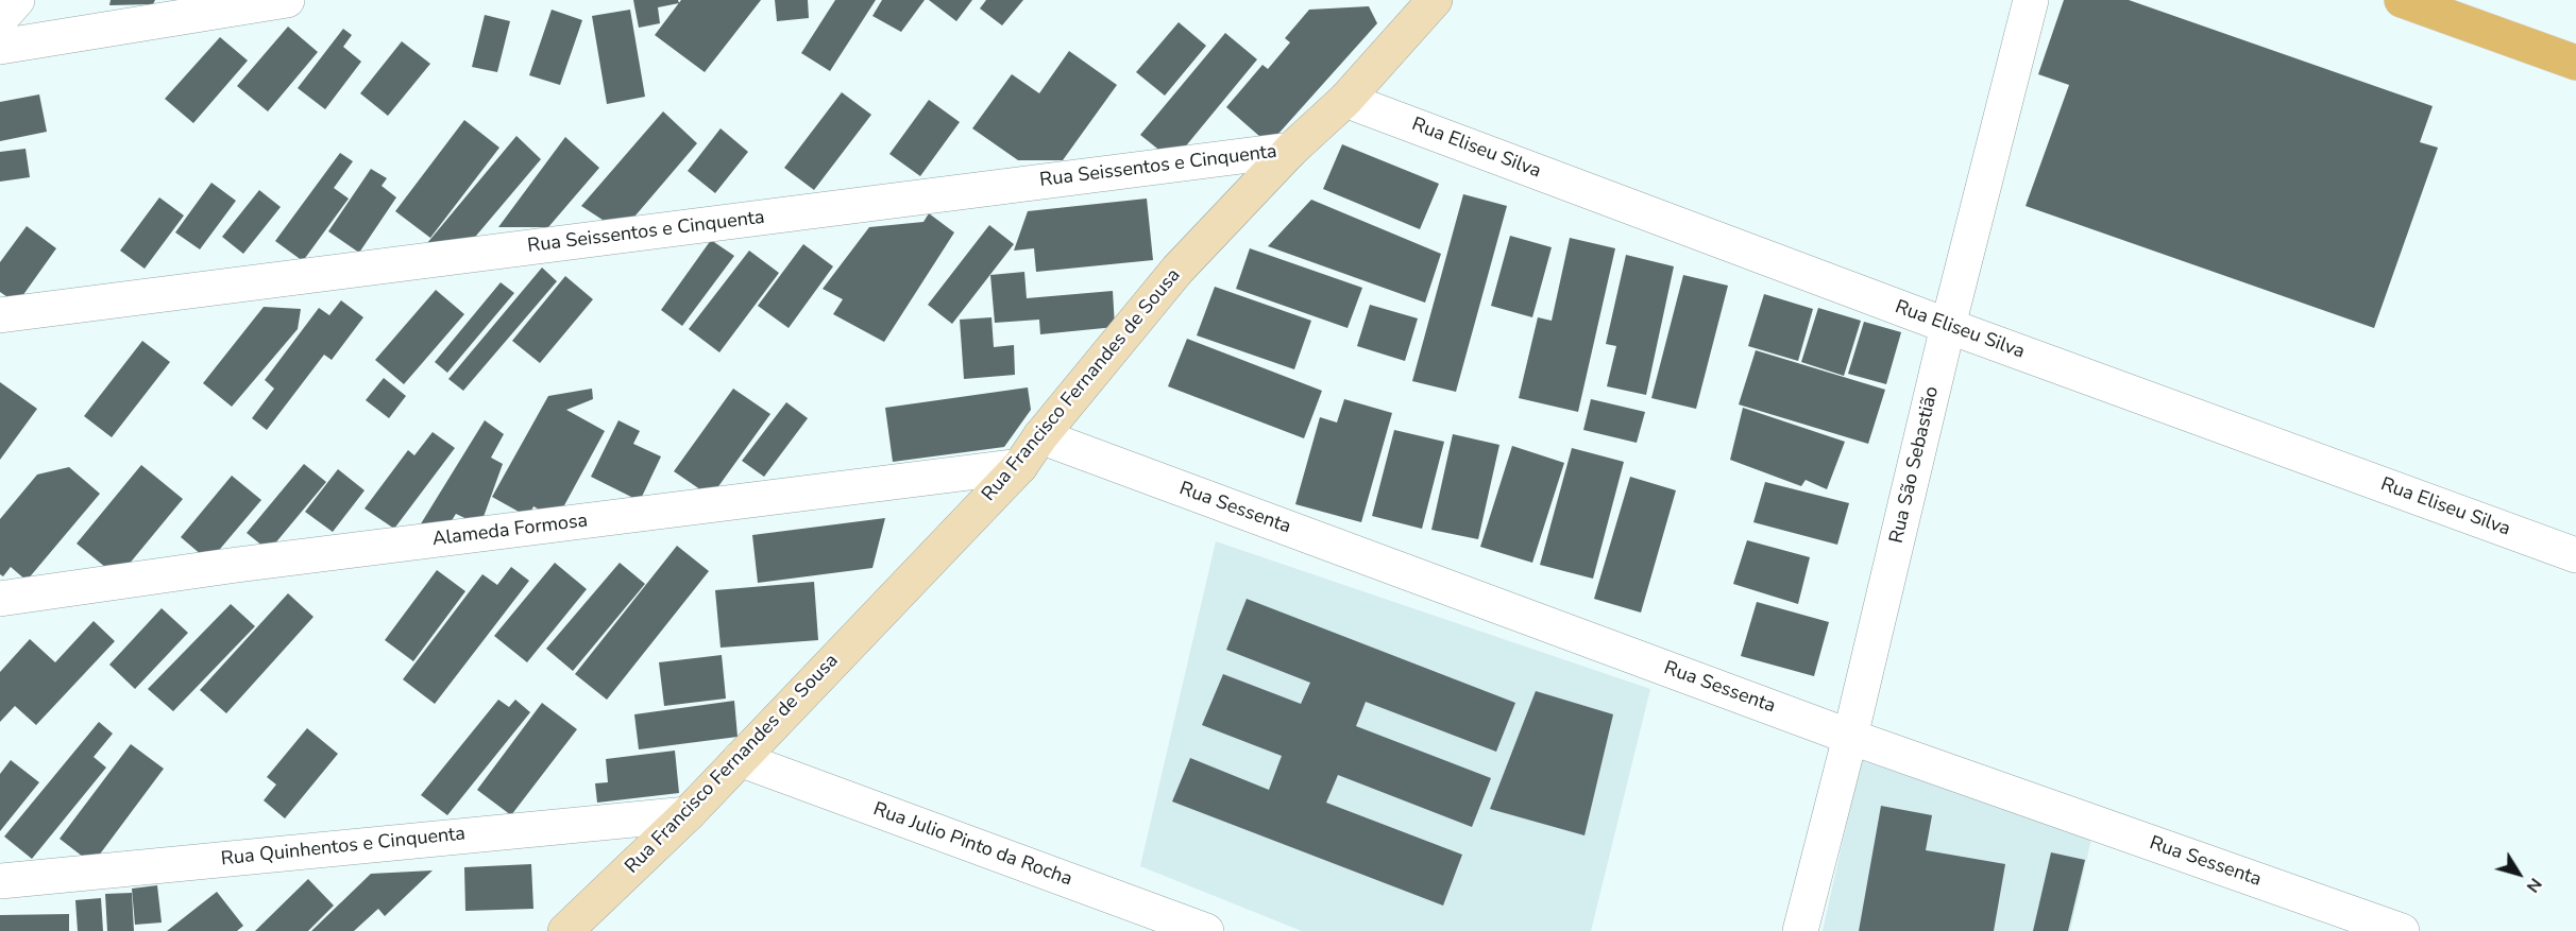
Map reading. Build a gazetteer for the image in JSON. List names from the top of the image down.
{
  "streets": {
    "street": [
      "Rua Eliseu Silva",
      "Rua Seissentos e Cinquenta",
      "Rua Francisco Fernandes de Sousa",
      "Rua São Sebastião",
      "Rua Sessenta",
      "Alameda Formosa",
      "Rua Julio Pinto da Rocha",
      "Rua Quinhentos e Cinquenta"
    ]
  },
  "crossings": [
    ["Rua Eliseu Silva", "Rua Francisco Fernandes de Sousa"],
    ["Rua Eliseu Silva", "Rua São Sebastião"],
    ["Rua Seissentos e Cinquenta", "Rua Francisco Fernandes de Sousa"],
    ["Rua Francisco Fernandes de Sousa", "Rua Sessenta"],
    ["Rua Francisco Fernandes de Sousa", "Alameda Formosa"],
    ["Rua Francisco Fernandes de Sousa", "Rua Julio Pinto da Rocha"],
    ["Rua Francisco Fernandes de Sousa", "Rua Quinhentos e Cinquenta"],
    ["Rua São Sebastião", "Rua Sessenta"]
  ],
  "north": "bottom right"
}
